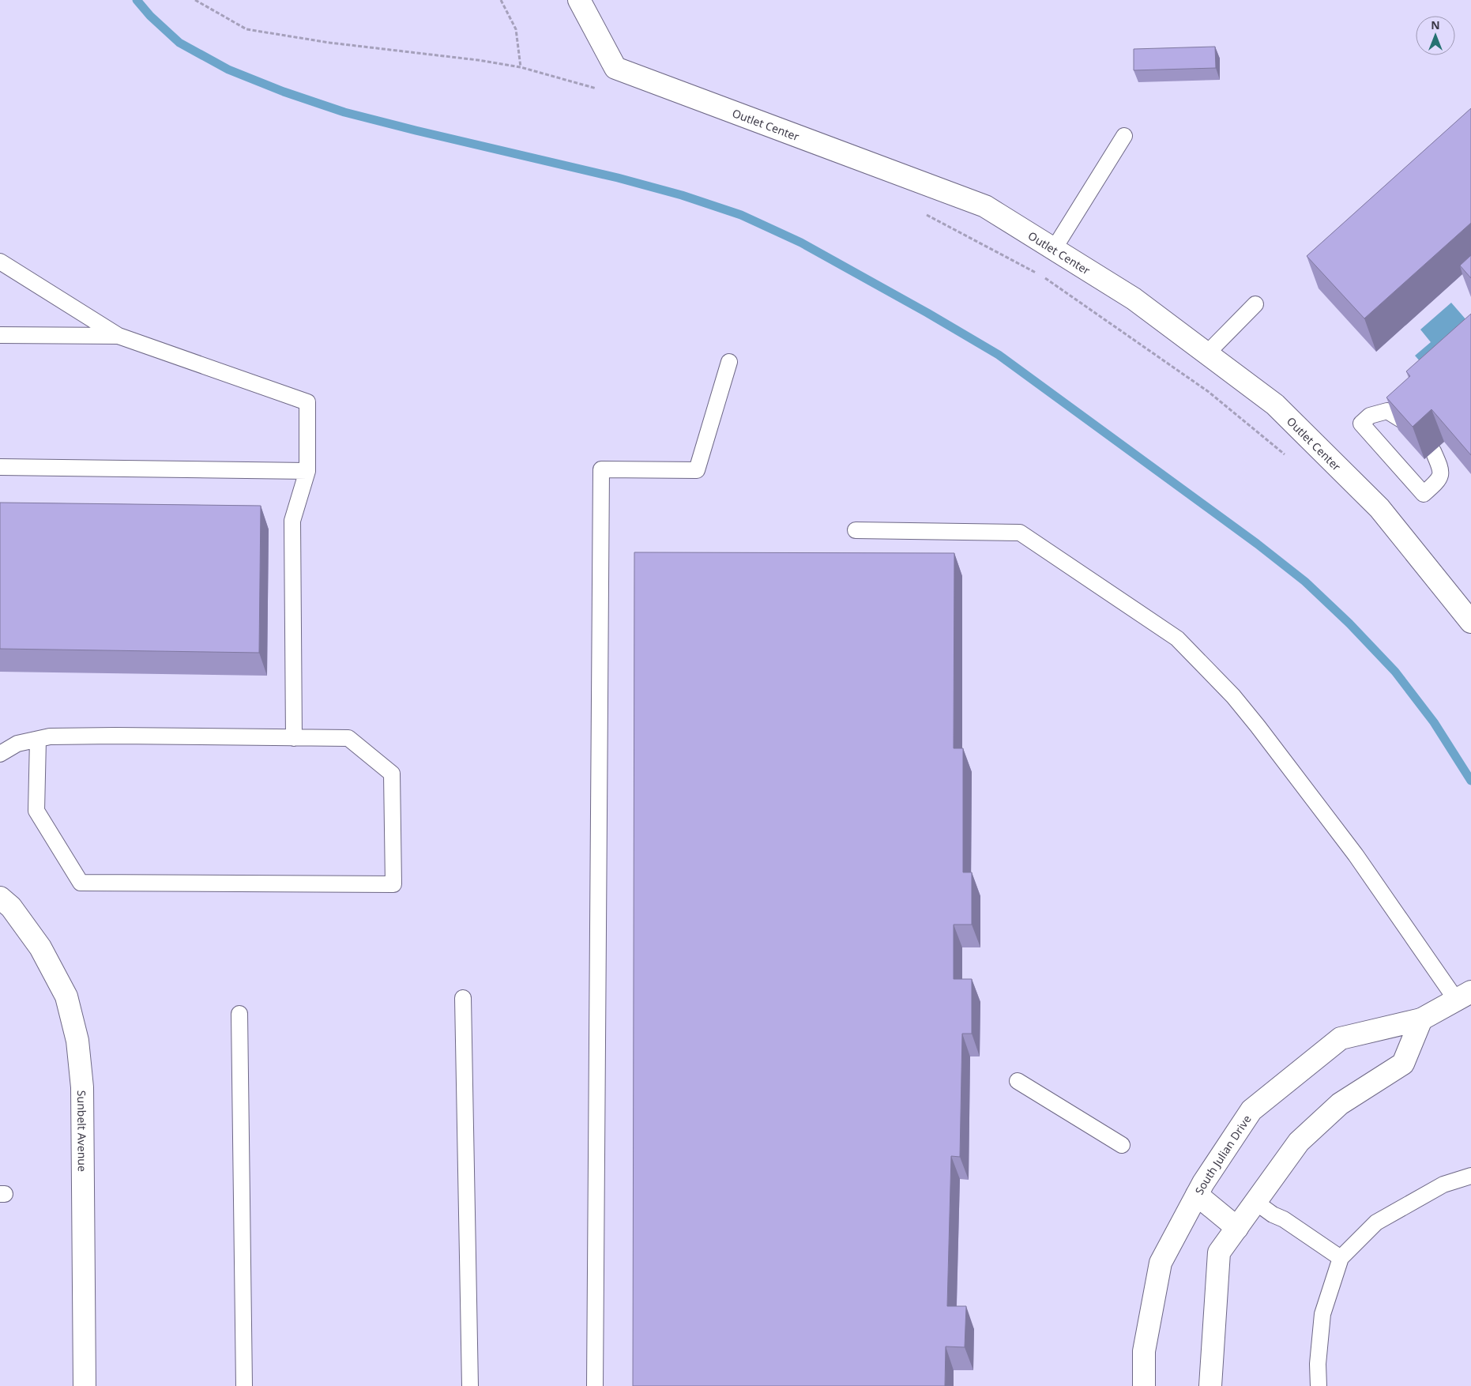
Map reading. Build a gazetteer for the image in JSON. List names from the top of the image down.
{
  "streets": {
    "street": ["Outlet Center", "Sunbelt Avenue", "South Julian Drive"]
  },
  "north": "top"
}
